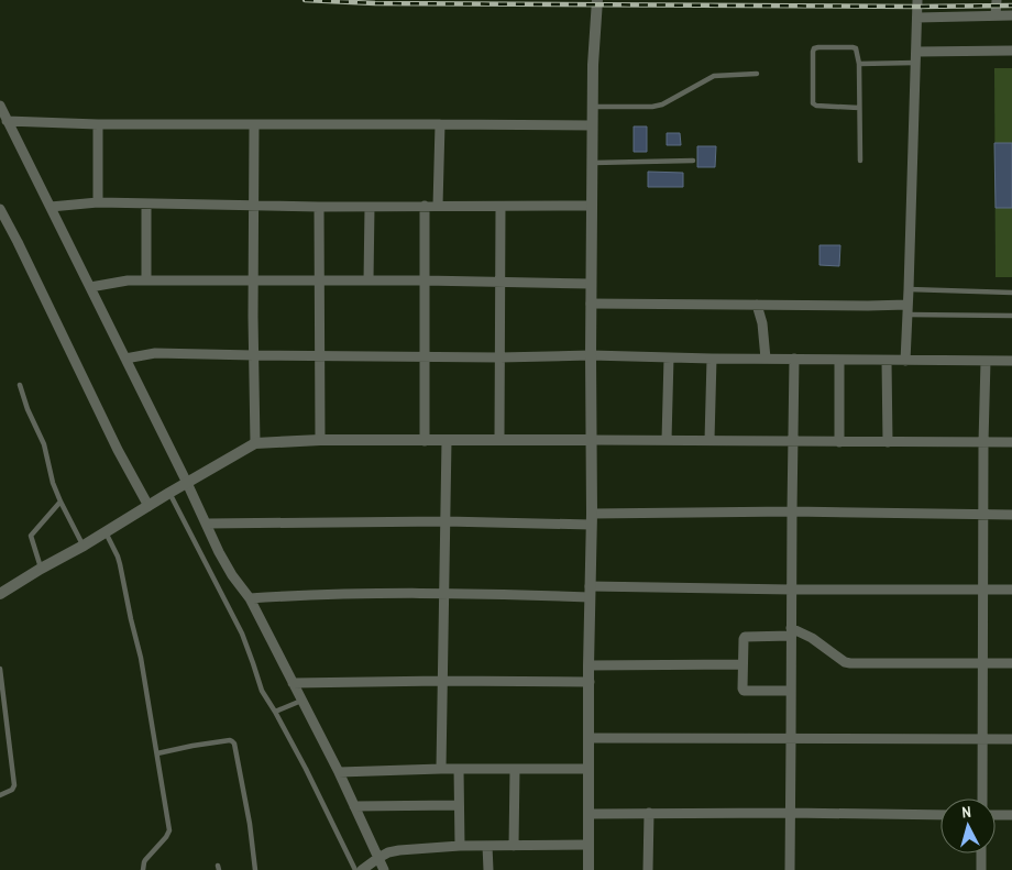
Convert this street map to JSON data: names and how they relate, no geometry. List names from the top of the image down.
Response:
{
  "north": "top"
}
